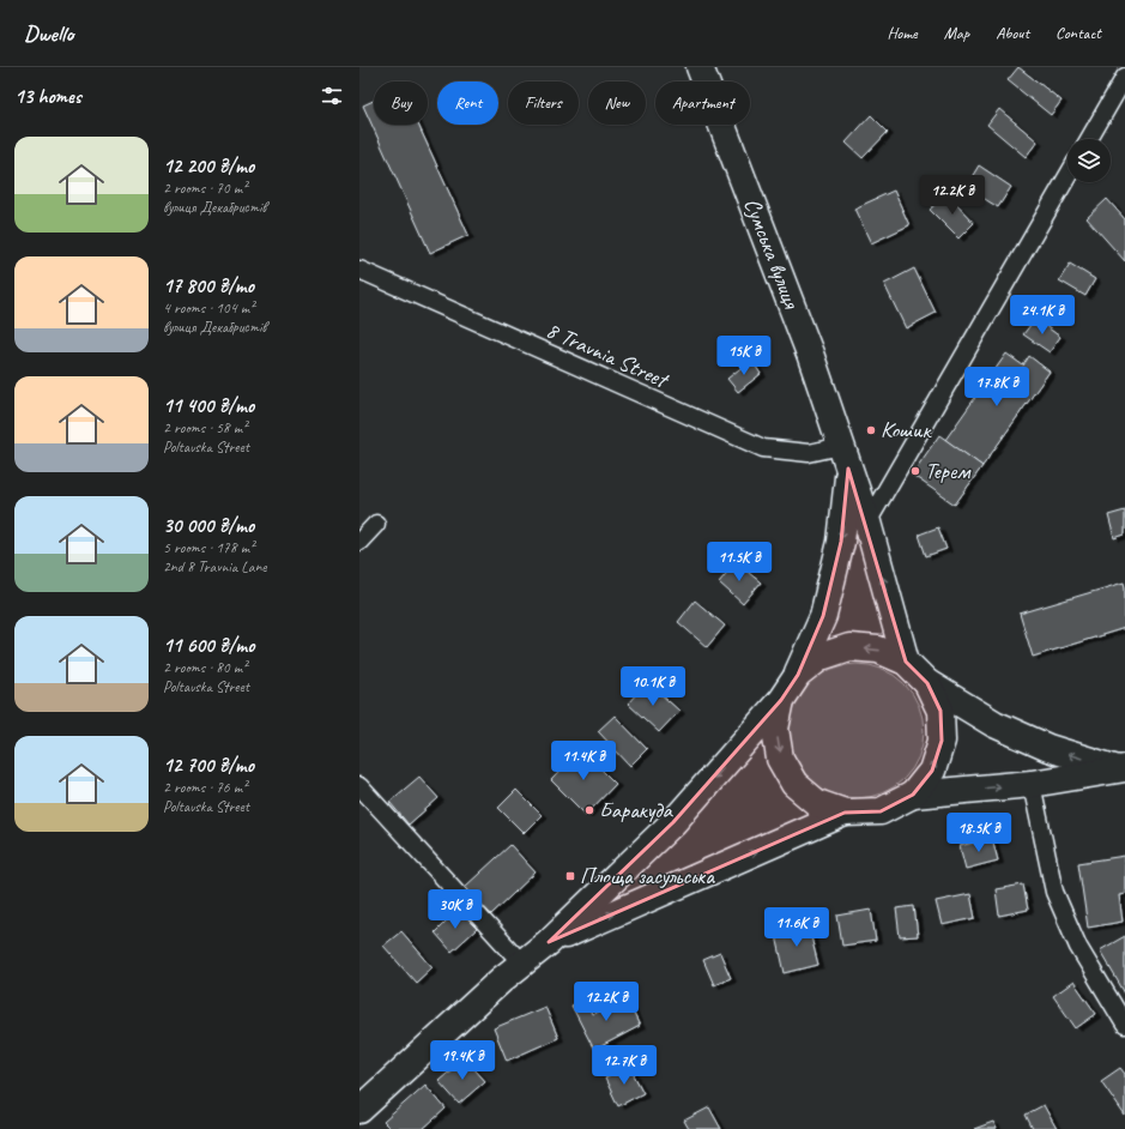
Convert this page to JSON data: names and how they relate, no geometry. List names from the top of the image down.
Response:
{
  "streets": {
    "main road": ["Сумська вулиця"],
    "street": ["8 Travnia Street"]
  },
  "crossings": [
    ["Сумська вулиця", "8 Travnia Street"]
  ],
  "places": {
    "other": ["Кошик", "Терем", "Баракуда"],
    "transit": ["Площа засульська"]
  },
  "page": {
    "header": "Dwello",
    "nav": [
      "Home",
      "Map",
      "About",
      "Contact"
    ],
    "heading": "13 homes",
    "chip": [
      "Buy",
      "Rent",
      "Filters",
      "New",
      "Apartment"
    ],
    "list": [
      {
        "name": "12 200 ₴/mo",
        "note": "2 rooms · 70 m² · вулиця Декабристів"
      },
      {
        "name": "17 800 ₴/mo",
        "note": "4 rooms · 104 m² · вулиця Декабристів"
      },
      {
        "name": "11 400 ₴/mo",
        "note": "2 rooms · 58 m² · Poltavska Street"
      },
      {
        "name": "30 000 ₴/mo",
        "note": "5 rooms · 178 m² · 2nd 8 Travnia Lane"
      },
      {
        "name": "11 600 ₴/mo",
        "note": "2 rooms · 80 m² · Poltavska Street"
      },
      {
        "name": "12 700 ₴/mo",
        "note": "2 rooms · 76 m² · Poltavska Street"
      }
    ],
    "price": [
      "12.2K ₴",
      "24.1K ₴",
      "15K ₴",
      "17.8K ₴",
      "11.5K ₴",
      "10.1K ₴",
      "11.4K ₴",
      "18.5K ₴",
      "30K ₴",
      "11.6K ₴",
      "12.2K ₴",
      "19.4K ₴",
      "12.7K ₴"
    ]
  }
}
